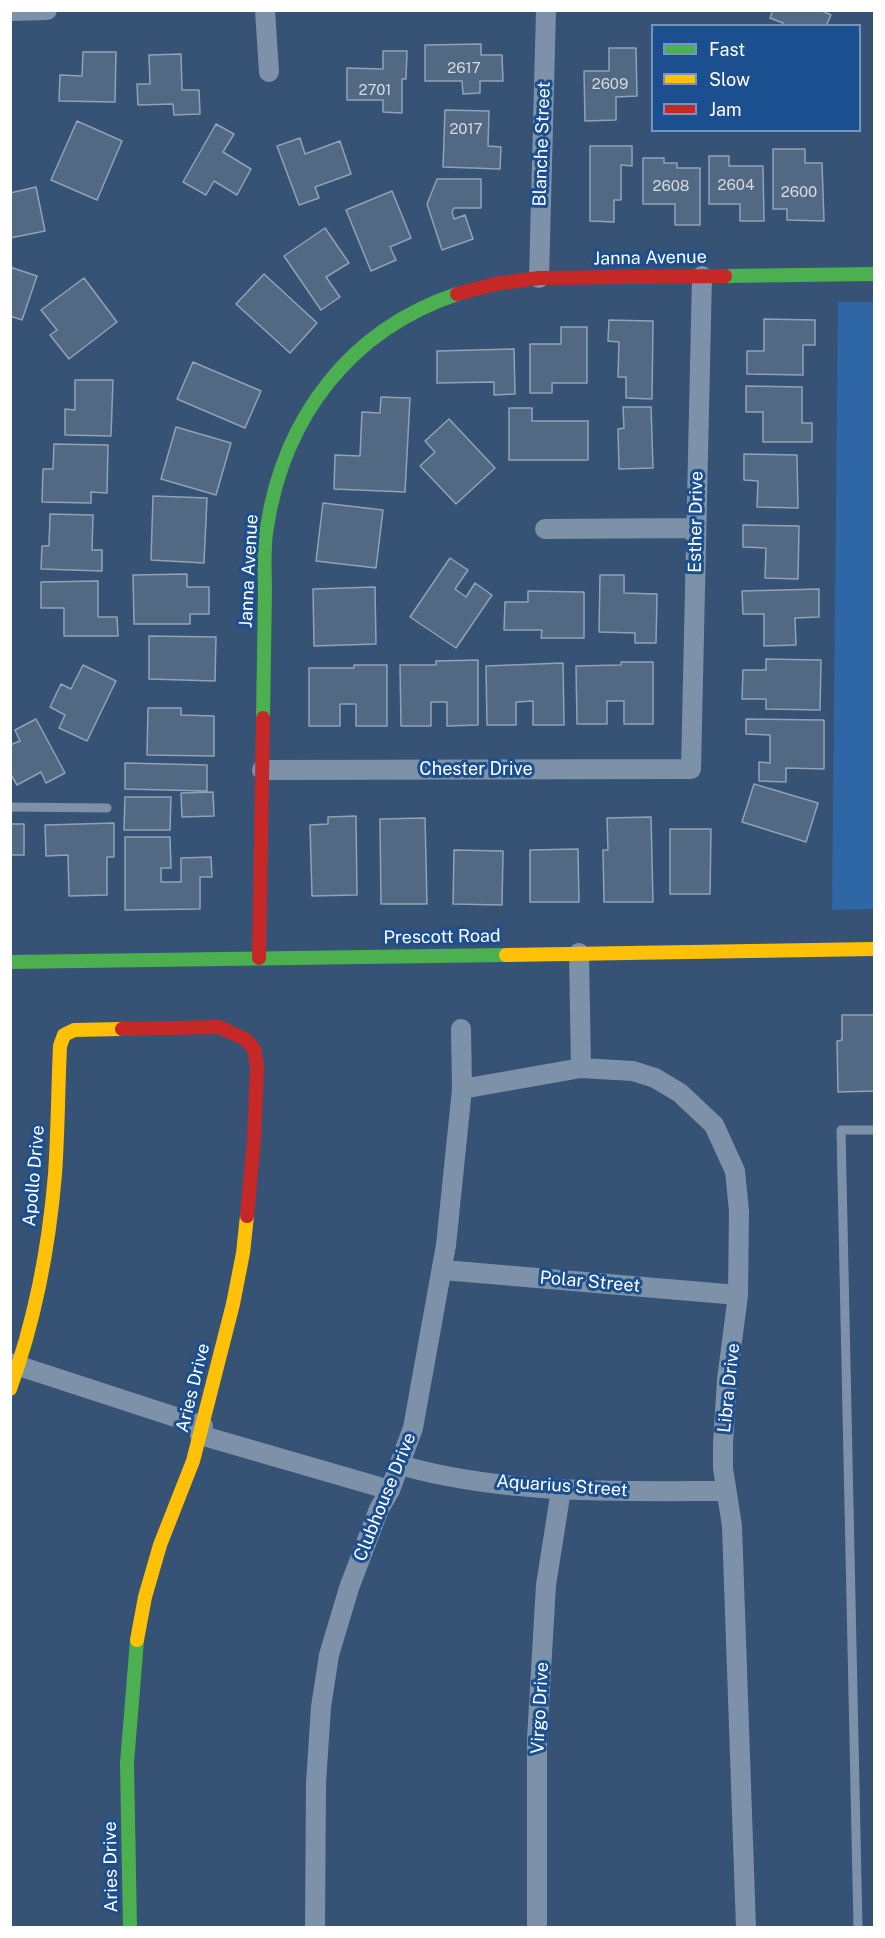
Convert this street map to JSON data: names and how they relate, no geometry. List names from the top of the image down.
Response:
{
  "streets": {
    "street": [
      "Blanche Street",
      "Janna Avenue",
      "Esther Drive",
      "Chester Drive",
      "Prescott Road",
      "Apollo Drive",
      "Polar Street",
      "Aries Drive",
      "Libra Drive",
      "Aquarius Street",
      "Clubhouse Drive",
      "Virgo Drive"
    ]
  },
  "crossings": [
    ["Blanche Street", "Janna Avenue"],
    ["Janna Avenue", "Esther Drive"],
    ["Janna Avenue", "Chester Drive"],
    ["Janna Avenue", "Prescott Road"],
    ["Esther Drive", "Chester Drive"],
    ["Apollo Drive", "Aries Drive"],
    ["Polar Street", "Libra Drive"],
    ["Polar Street", "Clubhouse Drive"],
    ["Libra Drive", "Aquarius Street"],
    ["Libra Drive", "Clubhouse Drive"],
    ["Aquarius Street", "Clubhouse Drive"],
    ["Aquarius Street", "Virgo Drive"]
  ],
  "house_numbers": [
    "2617",
    "2609",
    "2701",
    "2017",
    "2604",
    "2608",
    "2600"
  ],
  "legend": ["Fast", "Slow", "Jam"]
}
